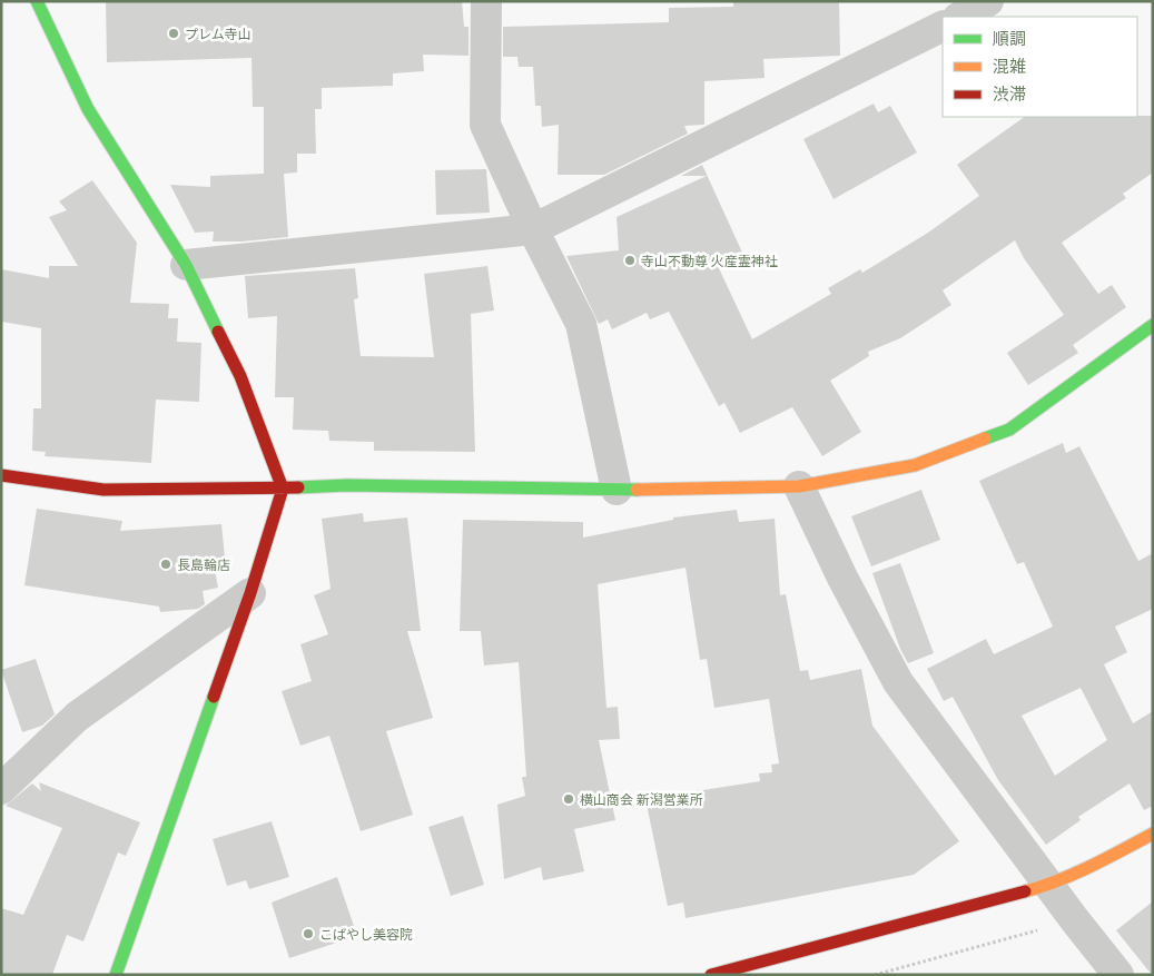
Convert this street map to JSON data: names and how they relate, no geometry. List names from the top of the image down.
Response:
{
  "places": [
    "プレム寺山",
    "寺山不動尊 火産霊神社",
    "長島輪店",
    "横山商会 新潟営業所",
    "こばやし美容院"
  ],
  "legend": ["順調", "混雑", "渋滞"]
}
